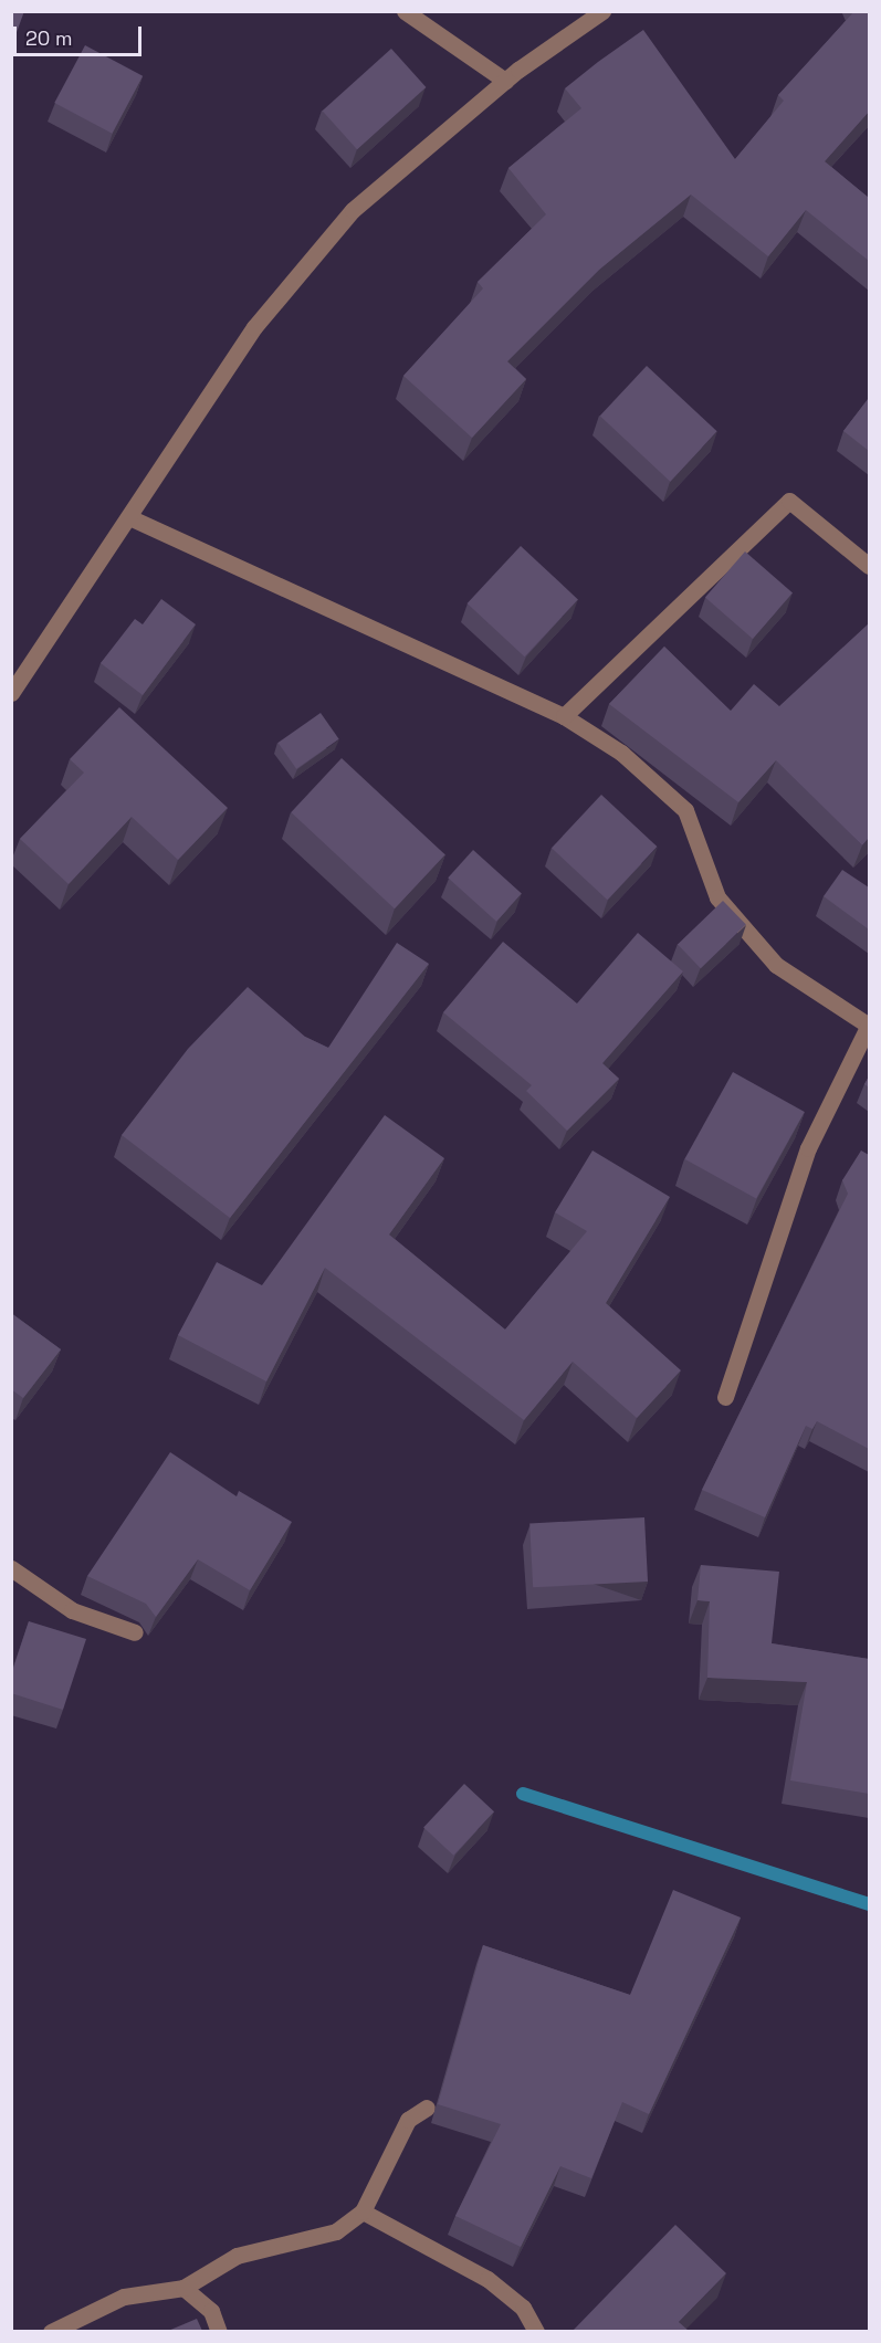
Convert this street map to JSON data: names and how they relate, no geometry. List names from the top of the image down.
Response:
{
  "scale_bar": "20 m"
}
